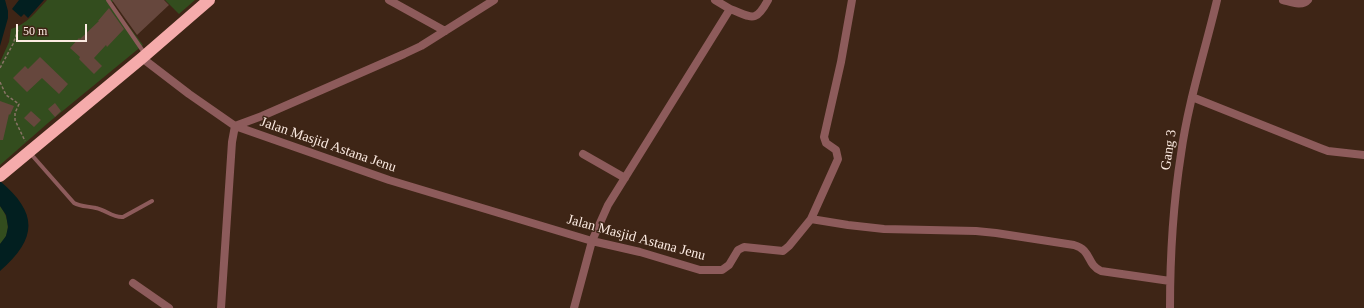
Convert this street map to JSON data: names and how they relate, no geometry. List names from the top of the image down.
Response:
{
  "streets": {
    "street": ["Jalan Masjid Astana Jenu", "Gang 3"]
  },
  "scale_bar": "50 m"
}
